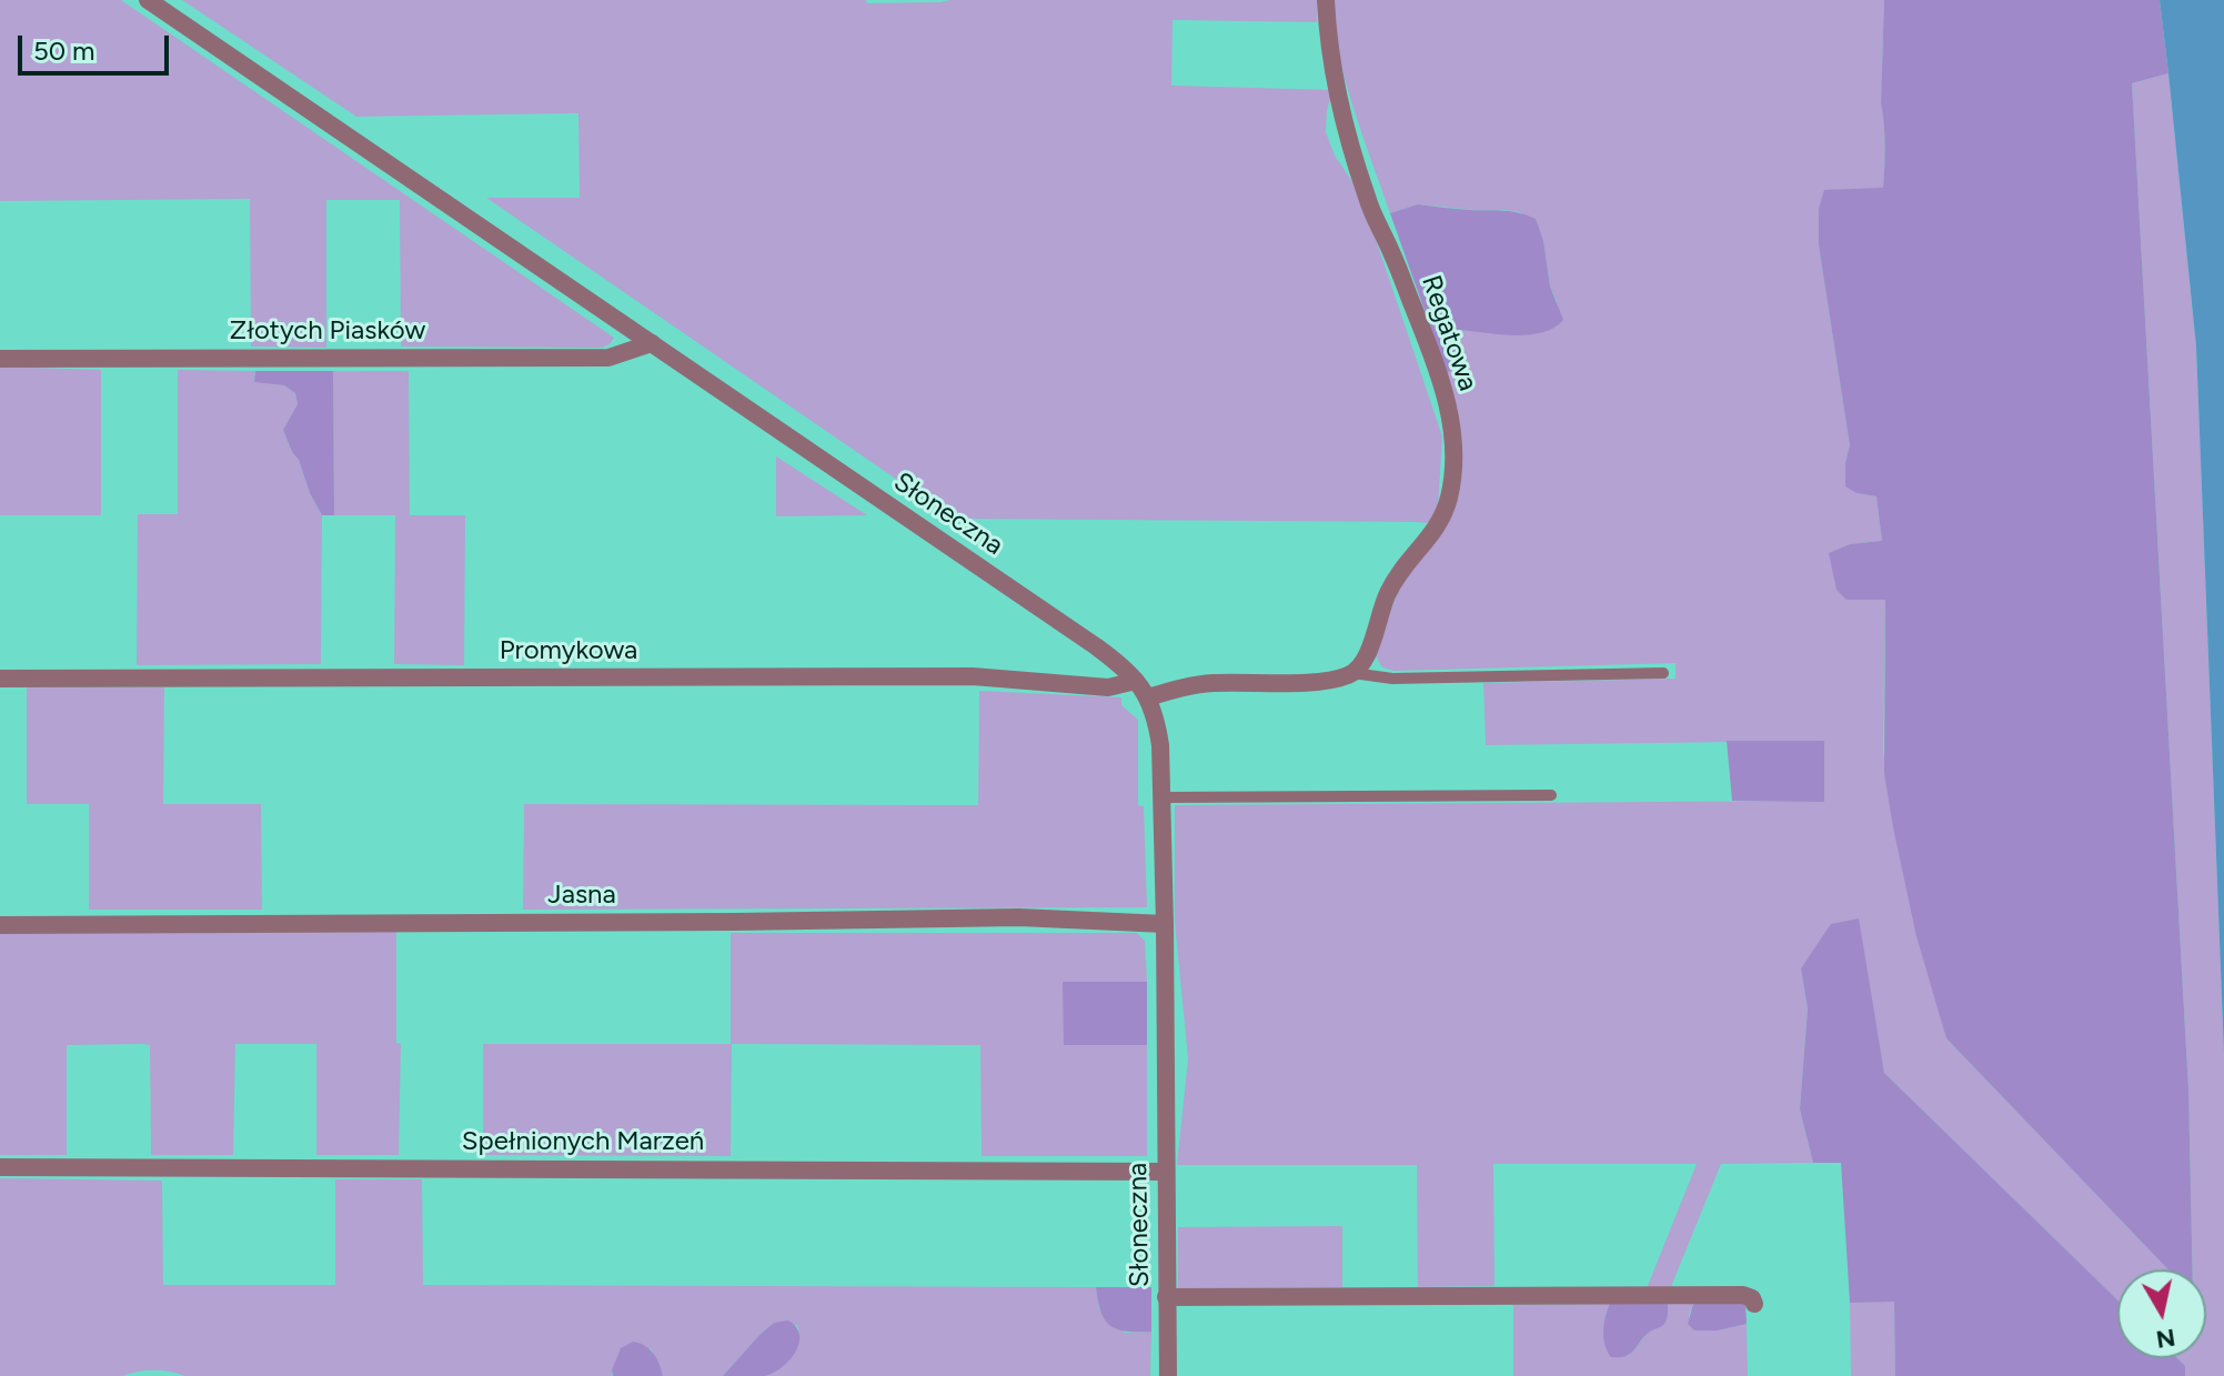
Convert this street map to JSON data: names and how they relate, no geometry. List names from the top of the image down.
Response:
{
  "streets": {
    "street": [
      "Złotych Piasków",
      "Regatowa",
      "Słoneczna",
      "Promykowa",
      "Jasna",
      "Spełnionych Marzeń"
    ]
  },
  "crossings": [
    ["Złotych Piasków", "Słoneczna"],
    ["Słoneczna", "Promykowa"],
    ["Słoneczna", "Jasna"],
    ["Słoneczna", "Spełnionych Marzeń"]
  ],
  "scale_bar": "50 m",
  "north": "bottom"
}
